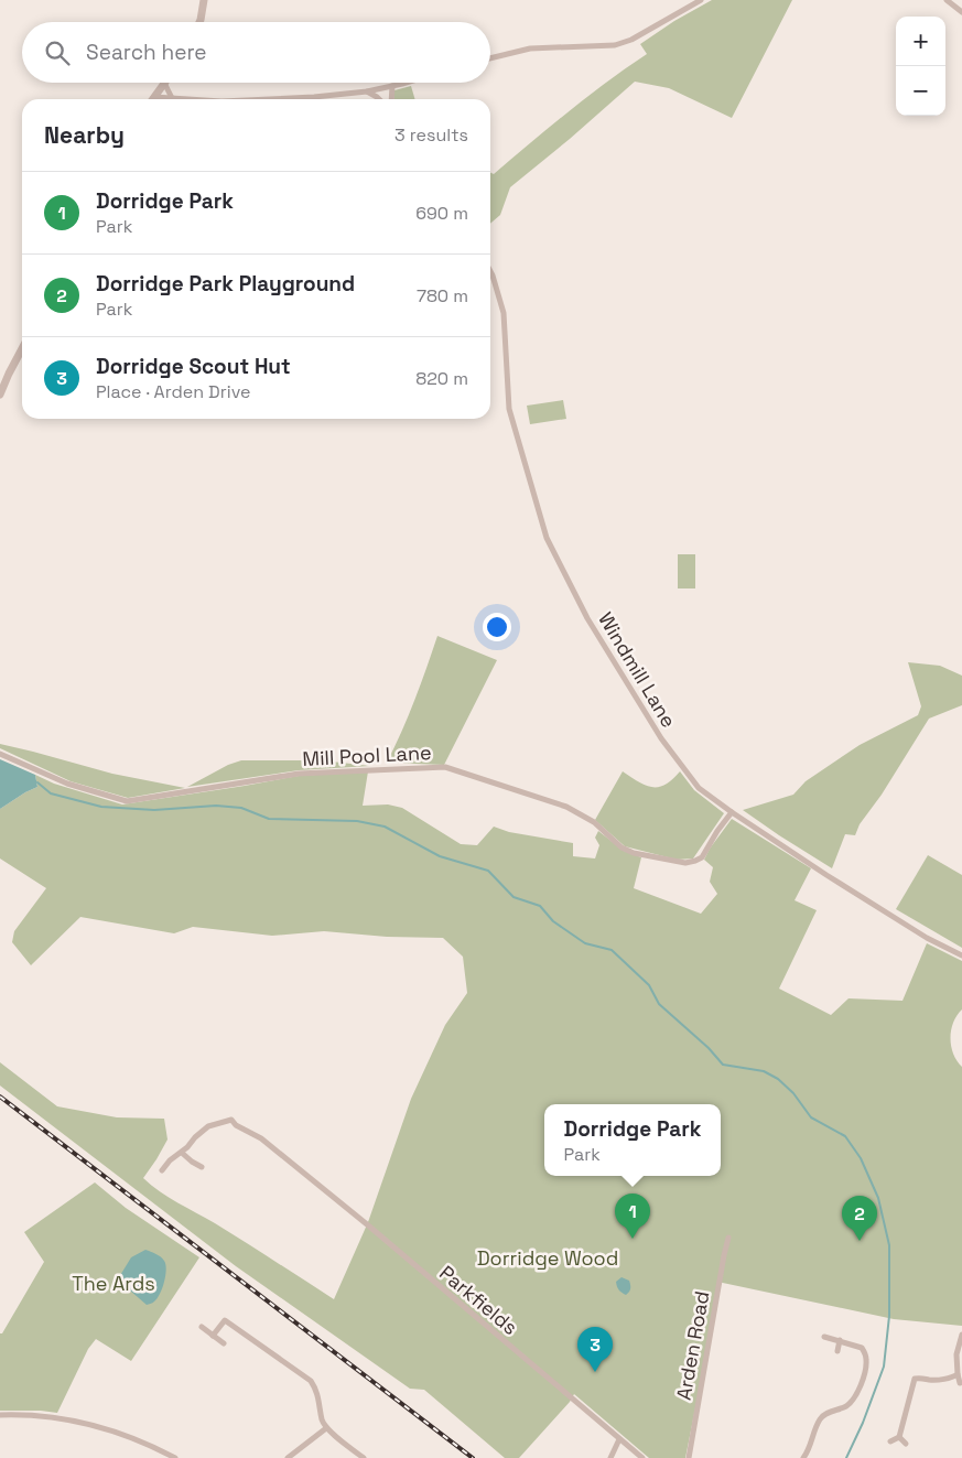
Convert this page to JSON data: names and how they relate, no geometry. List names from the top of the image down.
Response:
{
  "streets": {
    "street": [
      "Windmill Lane",
      "Mill Pool Lane",
      "Parkfields",
      "Arden Road"
    ]
  },
  "crossings": [
    ["Windmill Lane", "Mill Pool Lane"]
  ],
  "parks": ["Dorridge Wood", "The Ards"],
  "page": {
    "map_buttons": ["+", "−"],
    "search": "Search here",
    "heading": ["Nearby", "3 results"],
    "list": [
      {
        "mark": "1",
        "name": "Dorridge Park",
        "note": "Park",
        "value": "690 m"
      },
      {
        "mark": "2",
        "name": "Dorridge Park Playground",
        "note": "Park",
        "value": "780 m"
      },
      {
        "mark": "3",
        "name": "Dorridge Scout Hut",
        "note": "Place · Arden Drive",
        "value": "820 m"
      }
    ],
    "popup": ["Dorridge Park", "Park"],
    "pins": ["1", "2", "3"]
  }
}
